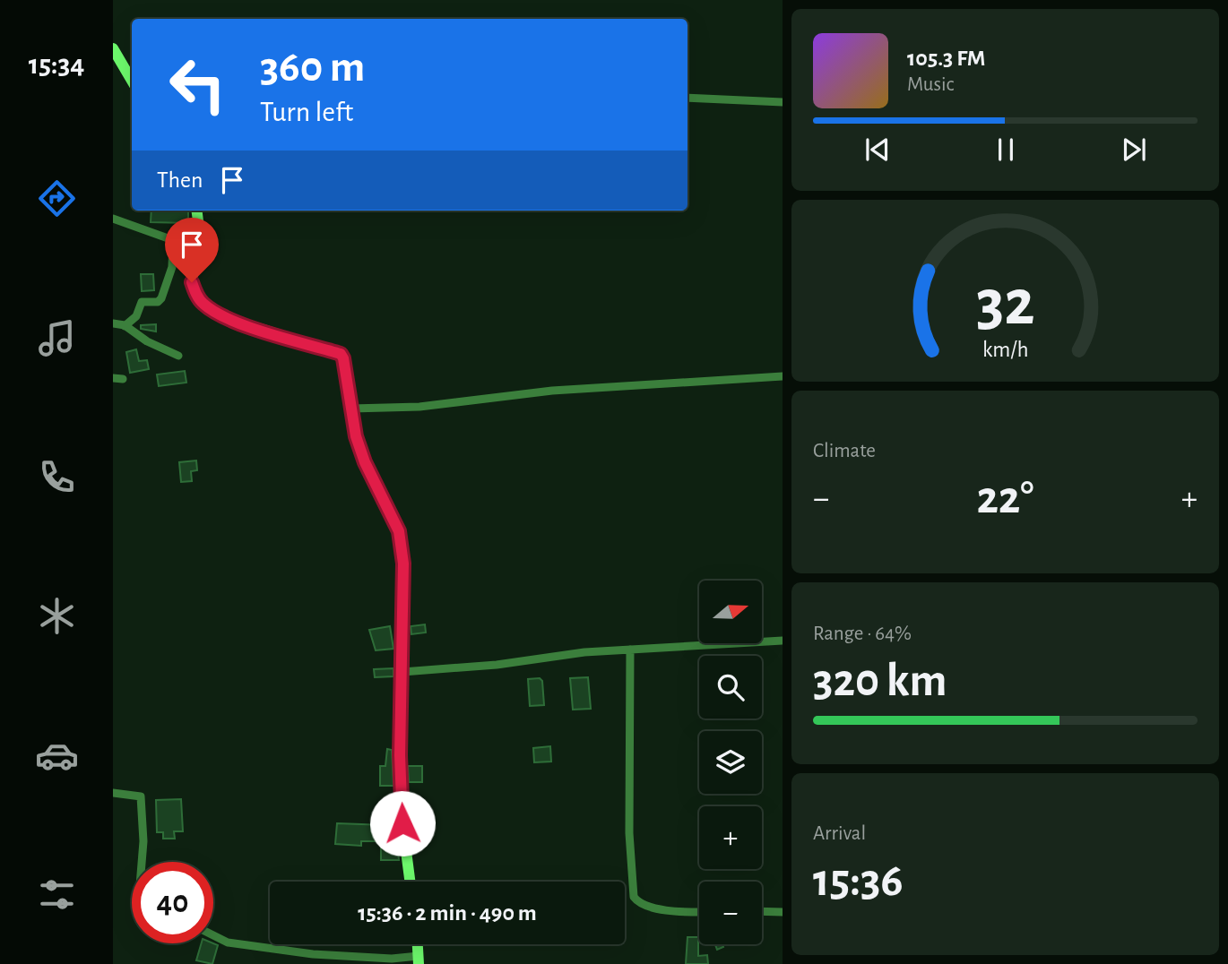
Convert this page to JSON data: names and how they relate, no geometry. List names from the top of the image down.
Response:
{
  "north": "right",
  "page": {
    "tabs": "15:34",
    "turn": ["360 m", "Turn left"],
    "song": ["105.3 FM", "Music"],
    "then": "Then",
    "tile": [
      "Climate",
      ["Range · 64%", "320 km"],
      ["Arrival", "15:36"]
    ],
    "heat": ["−", "22°", "+"],
    "map_buttons": ["+", "−"],
    "limit": "40",
    "trip": "15:36 · 2 min · 490 m",
    "gauge": ["32", "km/h"]
  }
}
